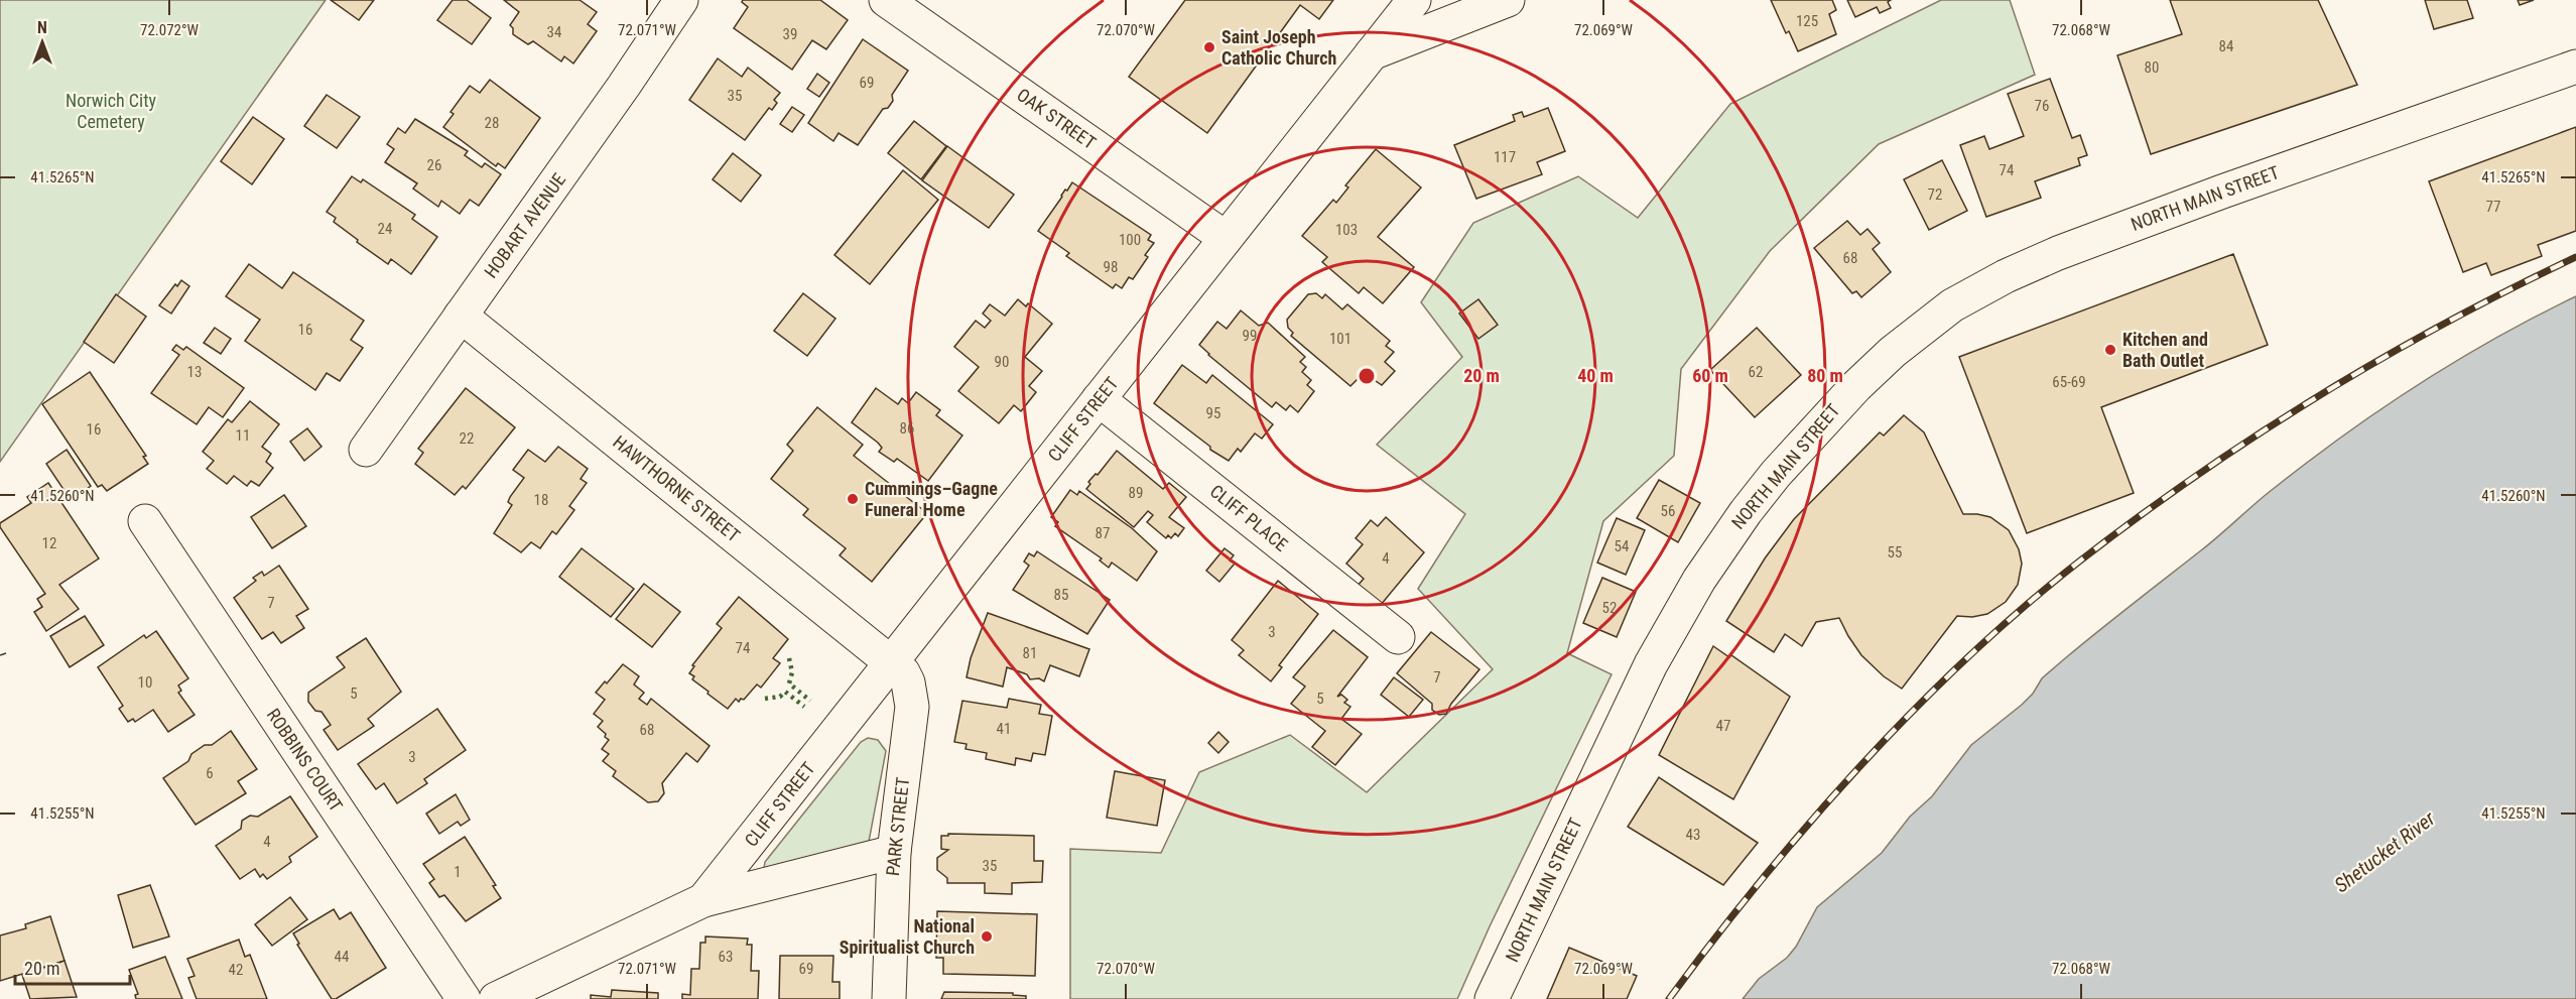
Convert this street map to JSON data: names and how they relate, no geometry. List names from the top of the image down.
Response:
{
  "streets": {
    "street": [
      "OAK STREET",
      "NORTH MAIN STREET",
      "HOBART AVENUE",
      "CLIFF STREET",
      "HAWTHORNE STREET",
      "CLIFF PLACE",
      "ROBBINS COURT",
      "PARK STREET"
    ]
  },
  "crossings": [
    ["OAK STREET", "CLIFF STREET"],
    ["HOBART AVENUE", "HAWTHORNE STREET"],
    ["CLIFF STREET", "HAWTHORNE STREET"],
    ["CLIFF STREET", "CLIFF PLACE"],
    ["CLIFF STREET", "PARK STREET"],
    ["HAWTHORNE STREET", "PARK STREET"]
  ],
  "water": ["Shetucket River"],
  "parks": ["Norwich City Cemetery"],
  "places": [
    "Saint Joseph Catholic Church",
    "Kitchen and Bath Outlet",
    "Cummings–Gagne Funeral Home",
    "National Spiritualist Church"
  ],
  "house_numbers": [
    "125",
    "34",
    "39",
    "84",
    "80",
    "69",
    "35",
    "76",
    "28",
    "117",
    "26",
    "74",
    "72",
    "77",
    "24",
    "103",
    "100",
    "68",
    "98",
    "16",
    "99",
    "101",
    "90",
    "13",
    "62",
    "65-69",
    "95",
    "86",
    "16",
    "11",
    "22",
    "89",
    "18",
    "56",
    "87",
    "12",
    "54",
    "55",
    "4",
    "85",
    "7",
    "52",
    "3",
    "74",
    "81",
    "7",
    "10",
    "5",
    "5",
    "47",
    "41",
    "68",
    "3",
    "6",
    "43",
    "4",
    "35",
    "1",
    "44",
    "63",
    "69",
    "42"
  ],
  "scale_bar": "20 m",
  "north": "top",
  "coordinates": [
    "72.072°W",
    "72.071°W",
    "72.070°W",
    "72.069°W",
    "72.068°W",
    "41.5265°N",
    "41.5260°N",
    "41.5255°N"
  ],
  "rings": [
    "20 m",
    "40 m",
    "60 m",
    "80 m"
  ]
}
